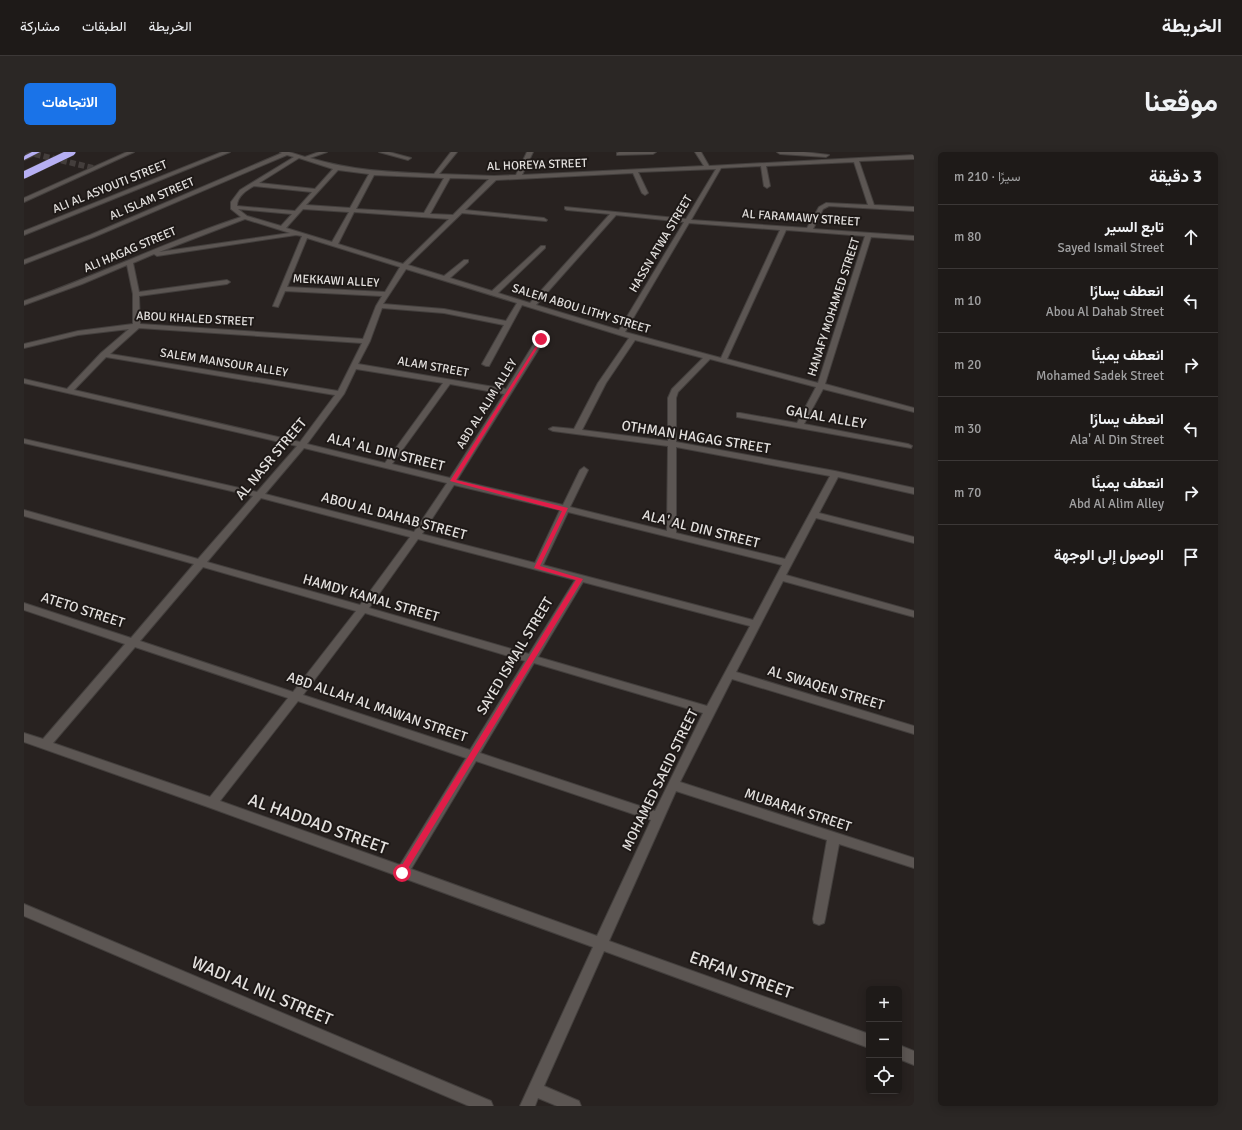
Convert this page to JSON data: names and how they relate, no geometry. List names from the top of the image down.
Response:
{
  "streets": {
    "street": [
      "AL HOREYA STREET",
      "ALI AL ASYOUTI STREET",
      "AL ISLAM STREET",
      "AL FARAMAWY STREET",
      "HASSN ATWA STREET",
      "ALI HAGAG STREET",
      "MEKKAWI ALLEY",
      "HANAFY MOHAMED STREET",
      "SALEM ABOU LITHY STREET",
      "ABOU KHALED STREET",
      "SALEM MANSOUR ALLEY",
      "ALAM STREET",
      "ABD AL ALIM ALLEY",
      "GALAL ALLEY",
      "OTHMAN HAGAG STREET",
      "ALA' AL DIN STREET",
      "AL NASR STREET",
      "ABOU AL DAHAB STREET",
      "HAMDY KAMAL STREET",
      "ATETO STREET",
      "SAYED ISMAIL STREET",
      "AL SWAQEN STREET",
      "ABD ALLAH AL MAWAN STREET",
      "MOHAMED SAEID STREET",
      "MUBARAK STREET",
      "AL HADDAD STREET",
      "ERFAN STREET",
      "WADI AL NIL STREET"
    ]
  },
  "crossings": [
    ["AL HOREYA STREET", "AL ISLAM STREET"],
    ["AL HOREYA STREET", "HASSN ATWA STREET"],
    ["AL HOREYA STREET", "AL NASR STREET"],
    ["AL FARAMAWY STREET", "HASSN ATWA STREET"],
    ["AL FARAMAWY STREET", "HANAFY MOHAMED STREET"],
    ["HASSN ATWA STREET", "SALEM ABOU LITHY STREET"],
    ["ALI HAGAG STREET", "SALEM ABOU LITHY STREET"],
    ["MEKKAWI ALLEY", "AL NASR STREET"],
    ["HANAFY MOHAMED STREET", "SALEM ABOU LITHY STREET"],
    ["HANAFY MOHAMED STREET", "GALAL ALLEY"],
    ["SALEM ABOU LITHY STREET", "AL NASR STREET"],
    ["ABOU KHALED STREET", "AL NASR STREET"],
    ["SALEM MANSOUR ALLEY", "AL NASR STREET"],
    ["ALAM STREET", "ABD AL ALIM ALLEY"],
    ["ALAM STREET", "AL NASR STREET"],
    ["ABD AL ALIM ALLEY", "ALA' AL DIN STREET"],
    ["ABD AL ALIM ALLEY", "ABOU AL DAHAB STREET"],
    ["ABD AL ALIM ALLEY", "HAMDY KAMAL STREET"],
    ["ABD AL ALIM ALLEY", "ABD ALLAH AL MAWAN STREET"],
    ["ABD AL ALIM ALLEY", "AL HADDAD STREET"],
    ["OTHMAN HAGAG STREET", "MOHAMED SAEID STREET"],
    ["ALA' AL DIN STREET", "AL NASR STREET"],
    ["ALA' AL DIN STREET", "MOHAMED SAEID STREET"],
    ["AL NASR STREET", "ABOU AL DAHAB STREET"],
    ["AL NASR STREET", "HAMDY KAMAL STREET"],
    ["AL NASR STREET", "ATETO STREET"],
    ["AL NASR STREET", "ABD ALLAH AL MAWAN STREET"],
    ["AL NASR STREET", "AL HADDAD STREET"],
    ["ABOU AL DAHAB STREET", "SAYED ISMAIL STREET"],
    ["ABOU AL DAHAB STREET", "MOHAMED SAEID STREET"],
    ["HAMDY KAMAL STREET", "SAYED ISMAIL STREET"],
    ["HAMDY KAMAL STREET", "MOHAMED SAEID STREET"],
    ["ATETO STREET", "ABD ALLAH AL MAWAN STREET"],
    ["SAYED ISMAIL STREET", "ABD ALLAH AL MAWAN STREET"],
    ["SAYED ISMAIL STREET", "AL HADDAD STREET"],
    ["AL SWAQEN STREET", "MOHAMED SAEID STREET"],
    ["ABD ALLAH AL MAWAN STREET", "MOHAMED SAEID STREET"],
    ["MOHAMED SAEID STREET", "MUBARAK STREET"],
    ["MOHAMED SAEID STREET", "AL HADDAD STREET"],
    ["MOHAMED SAEID STREET", "ERFAN STREET"],
    ["AL HADDAD STREET", "ERFAN STREET"]
  ],
  "page": {
    "header": "الخريطة",
    "nav": ["الخريطة", "الطبقات", "مشاركة"],
    "title": "موقعنا",
    "buttons": "الاتجاهات",
    "heading": ["3 دقيقة", "سيرًا · 210 m"],
    "list": [
      ["تابع السير", "Sayed Ismail Street", "80 m"],
      ["انعطف يسارًا", "Abou Al Dahab Street", "10 m"],
      ["انعطف يمينًا", "Mohamed Sadek Street", "20 m"],
      ["انعطف يسارًا", "Ala' Al Din Street", "30 m"],
      ["انعطف يمينًا", "Abd Al Alim Alley", "70 m"],
      "الوصول إلى الوجهة"
    ],
    "map_buttons": ["+", "−"]
  }
}
